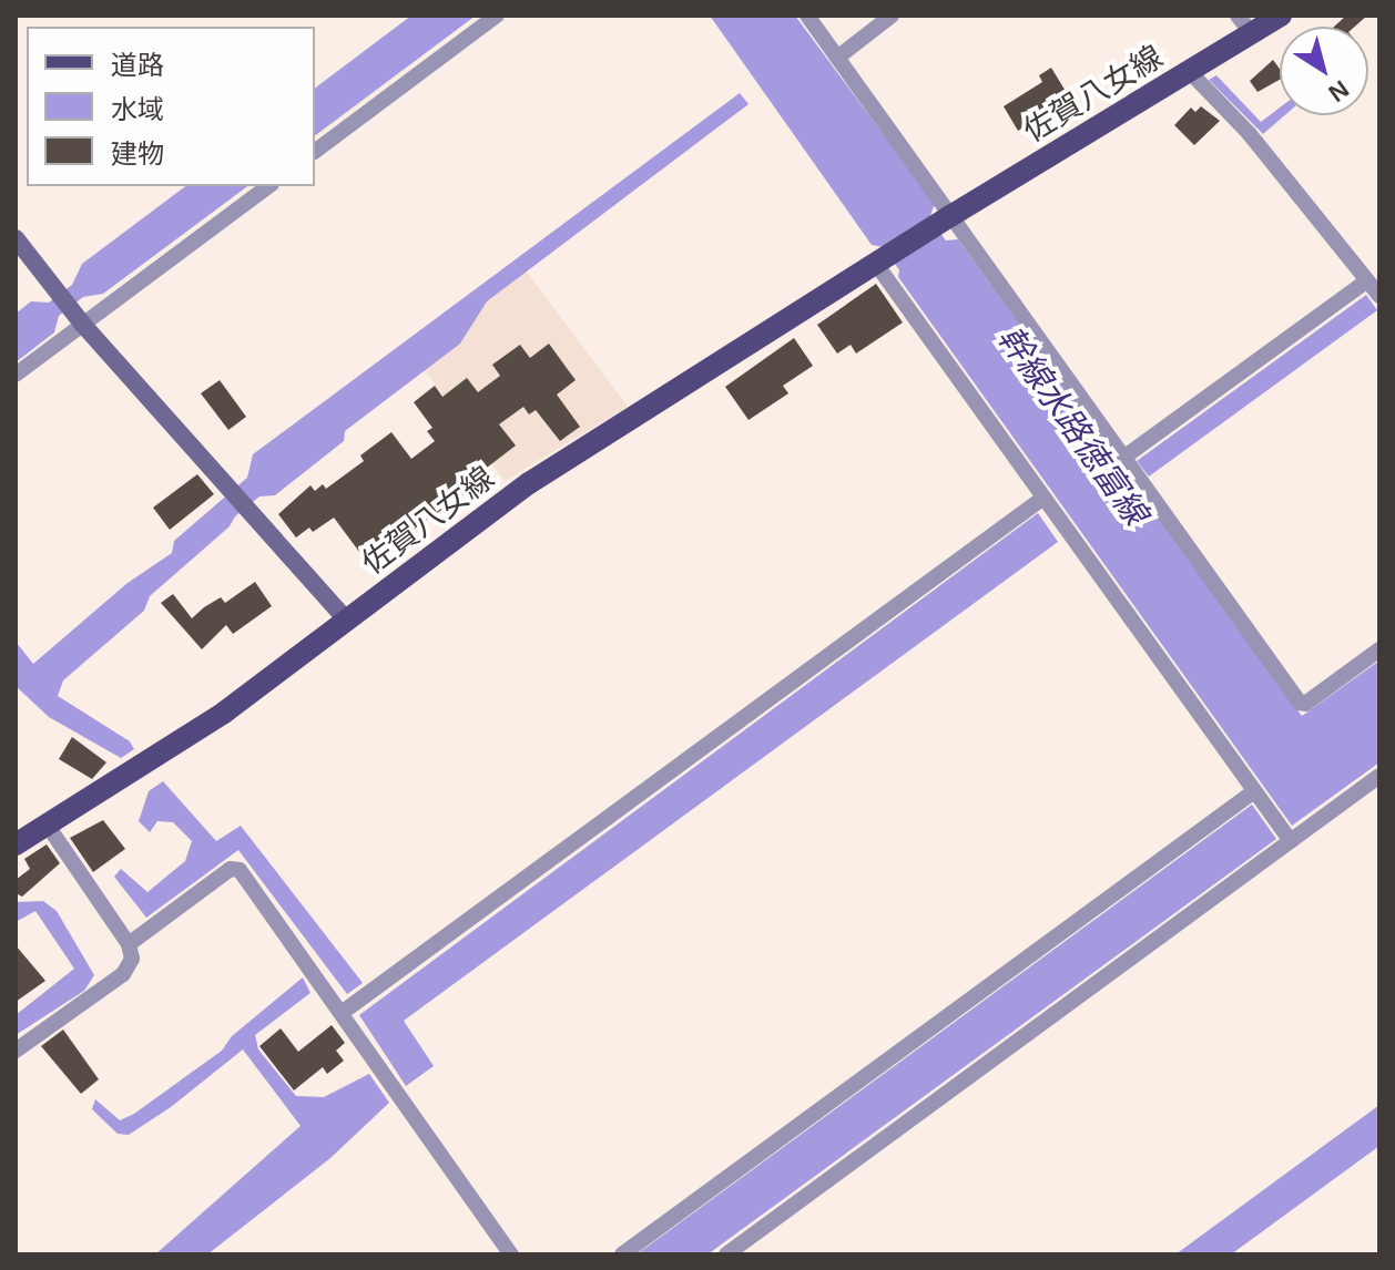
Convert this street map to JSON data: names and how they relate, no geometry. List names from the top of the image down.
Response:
{
  "streets": {
    "main road": ["佐賀八女線"]
  },
  "water": ["幹線水路徳富線"],
  "legend": ["道路", "水域", "建物"],
  "north": "bottom right"
}
